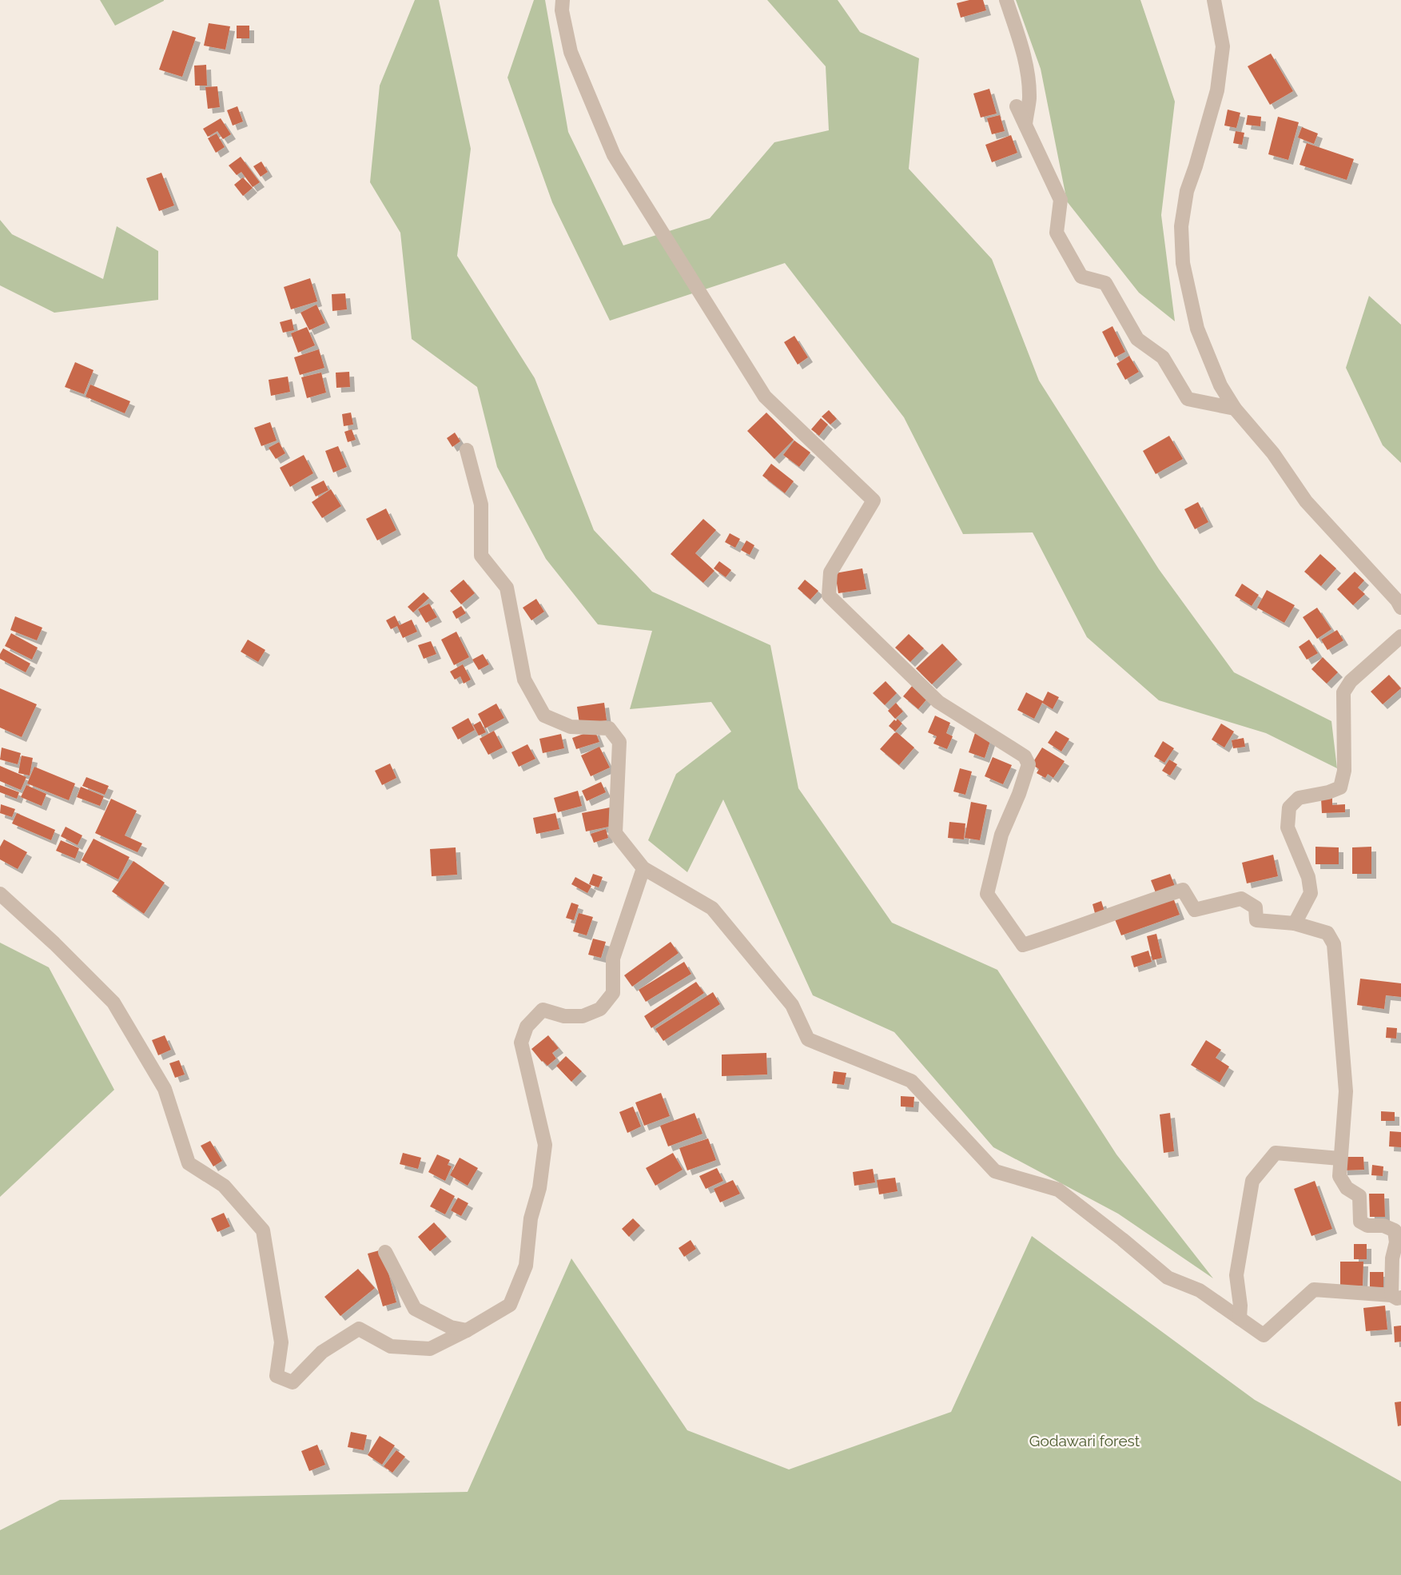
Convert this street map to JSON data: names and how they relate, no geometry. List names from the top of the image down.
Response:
{
  "parks": ["Godawari forest"]
}
